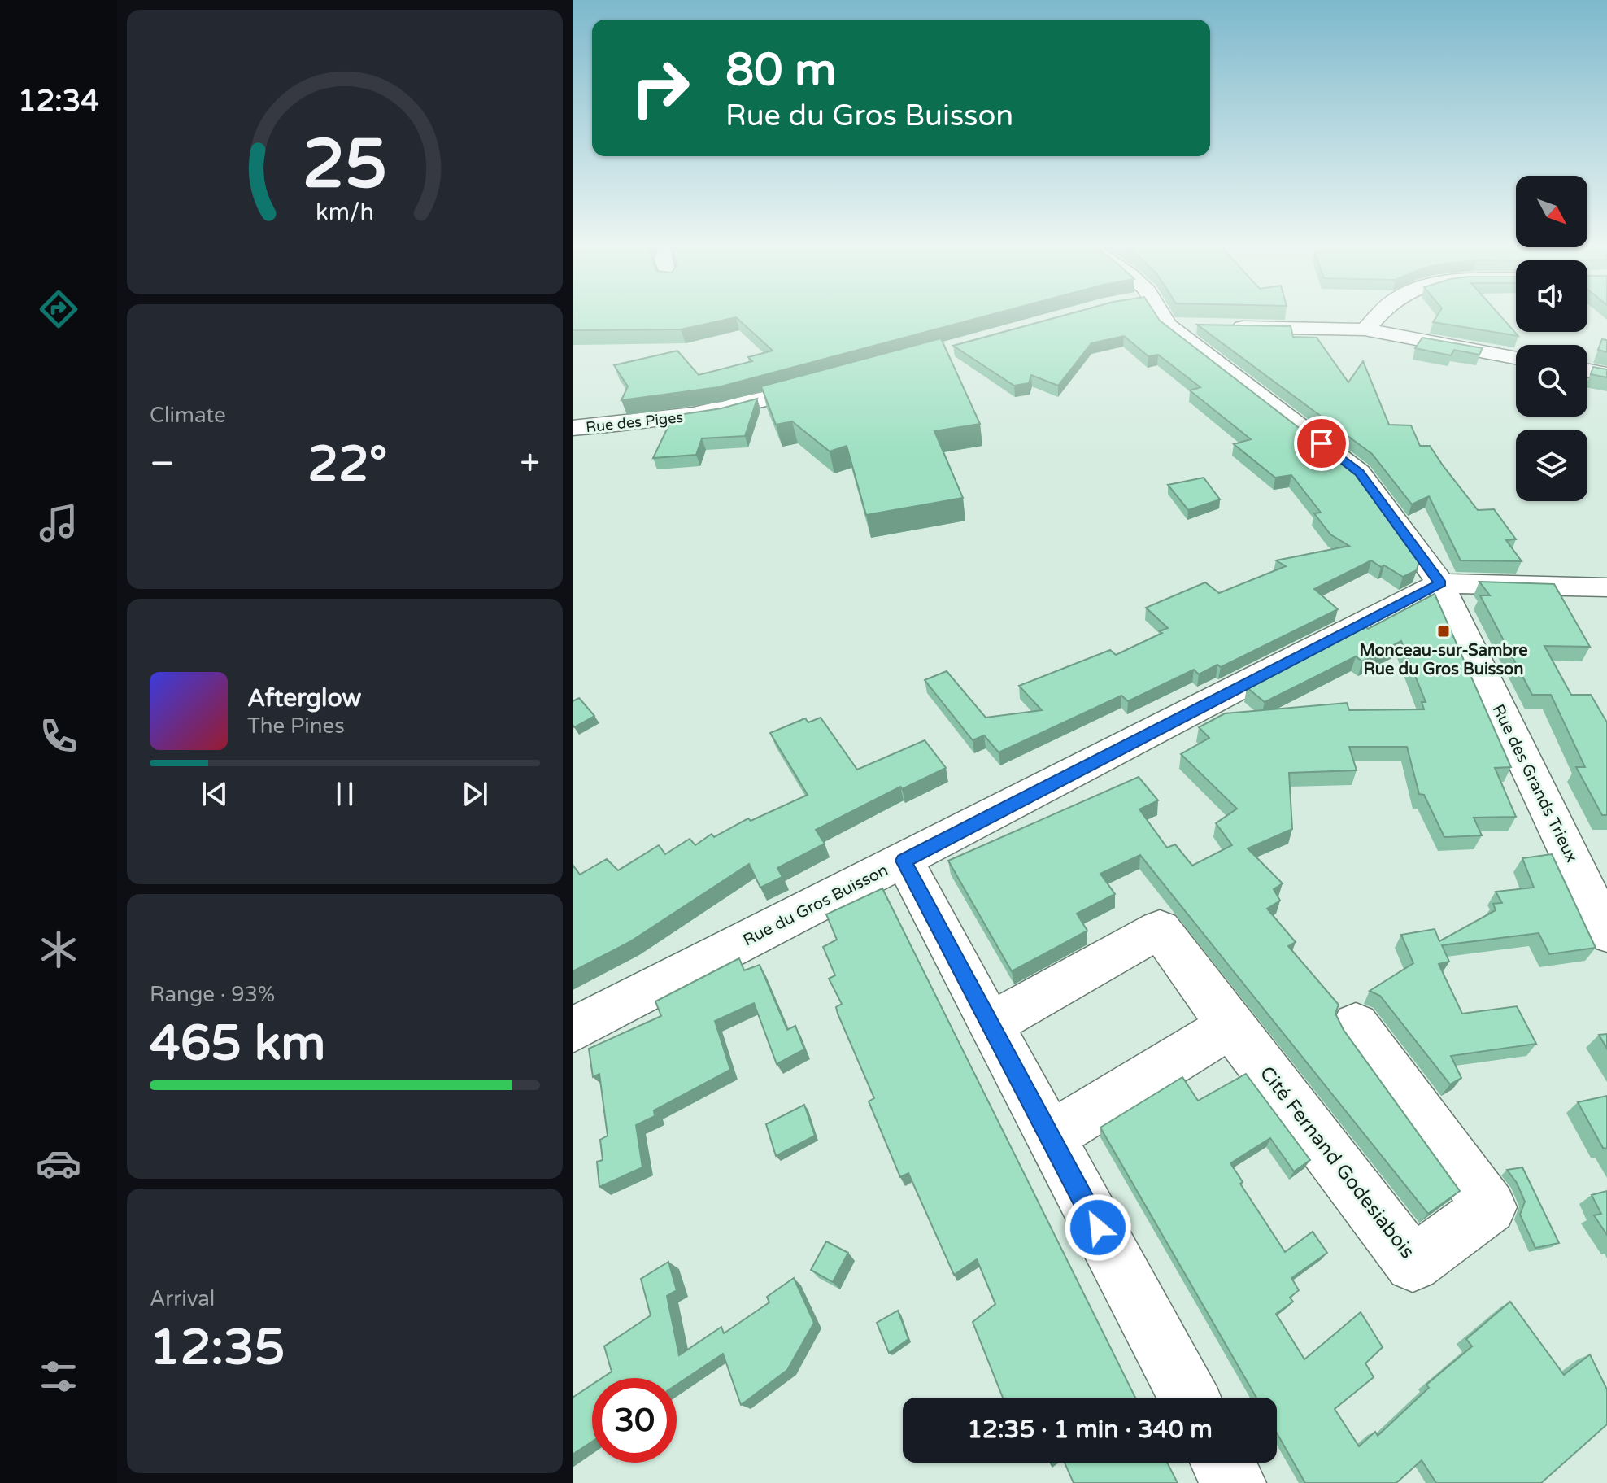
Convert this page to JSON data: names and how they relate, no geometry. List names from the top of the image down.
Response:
{
  "streets": {
    "street": [
      "Rue des Piges",
      "Rue des Grands Trieux",
      "Rue du Gros Buisson",
      "Cité Fernand Godesiabois"
    ]
  },
  "crossings": [
    ["Rue des Grands Trieux", "Rue du Gros Buisson"]
  ],
  "places": {
    "transit": ["Monceau-sur-Sambre Rue du Gros Buisson"]
  },
  "north": "bottom right",
  "page": {
    "tabs": "12:34",
    "turn": ["80 m", "Rue du Gros Buisson"],
    "tile": [
      "Climate",
      ["Range · 93%", "465 km"],
      ["Arrival", "12:35"]
    ],
    "heat": ["−", "22°", "+"],
    "song": ["Afterglow", "The Pines"],
    "limit": "30",
    "trip": "12:35 · 1 min · 340 m",
    "gauge": ["25", "km/h"]
  }
}
